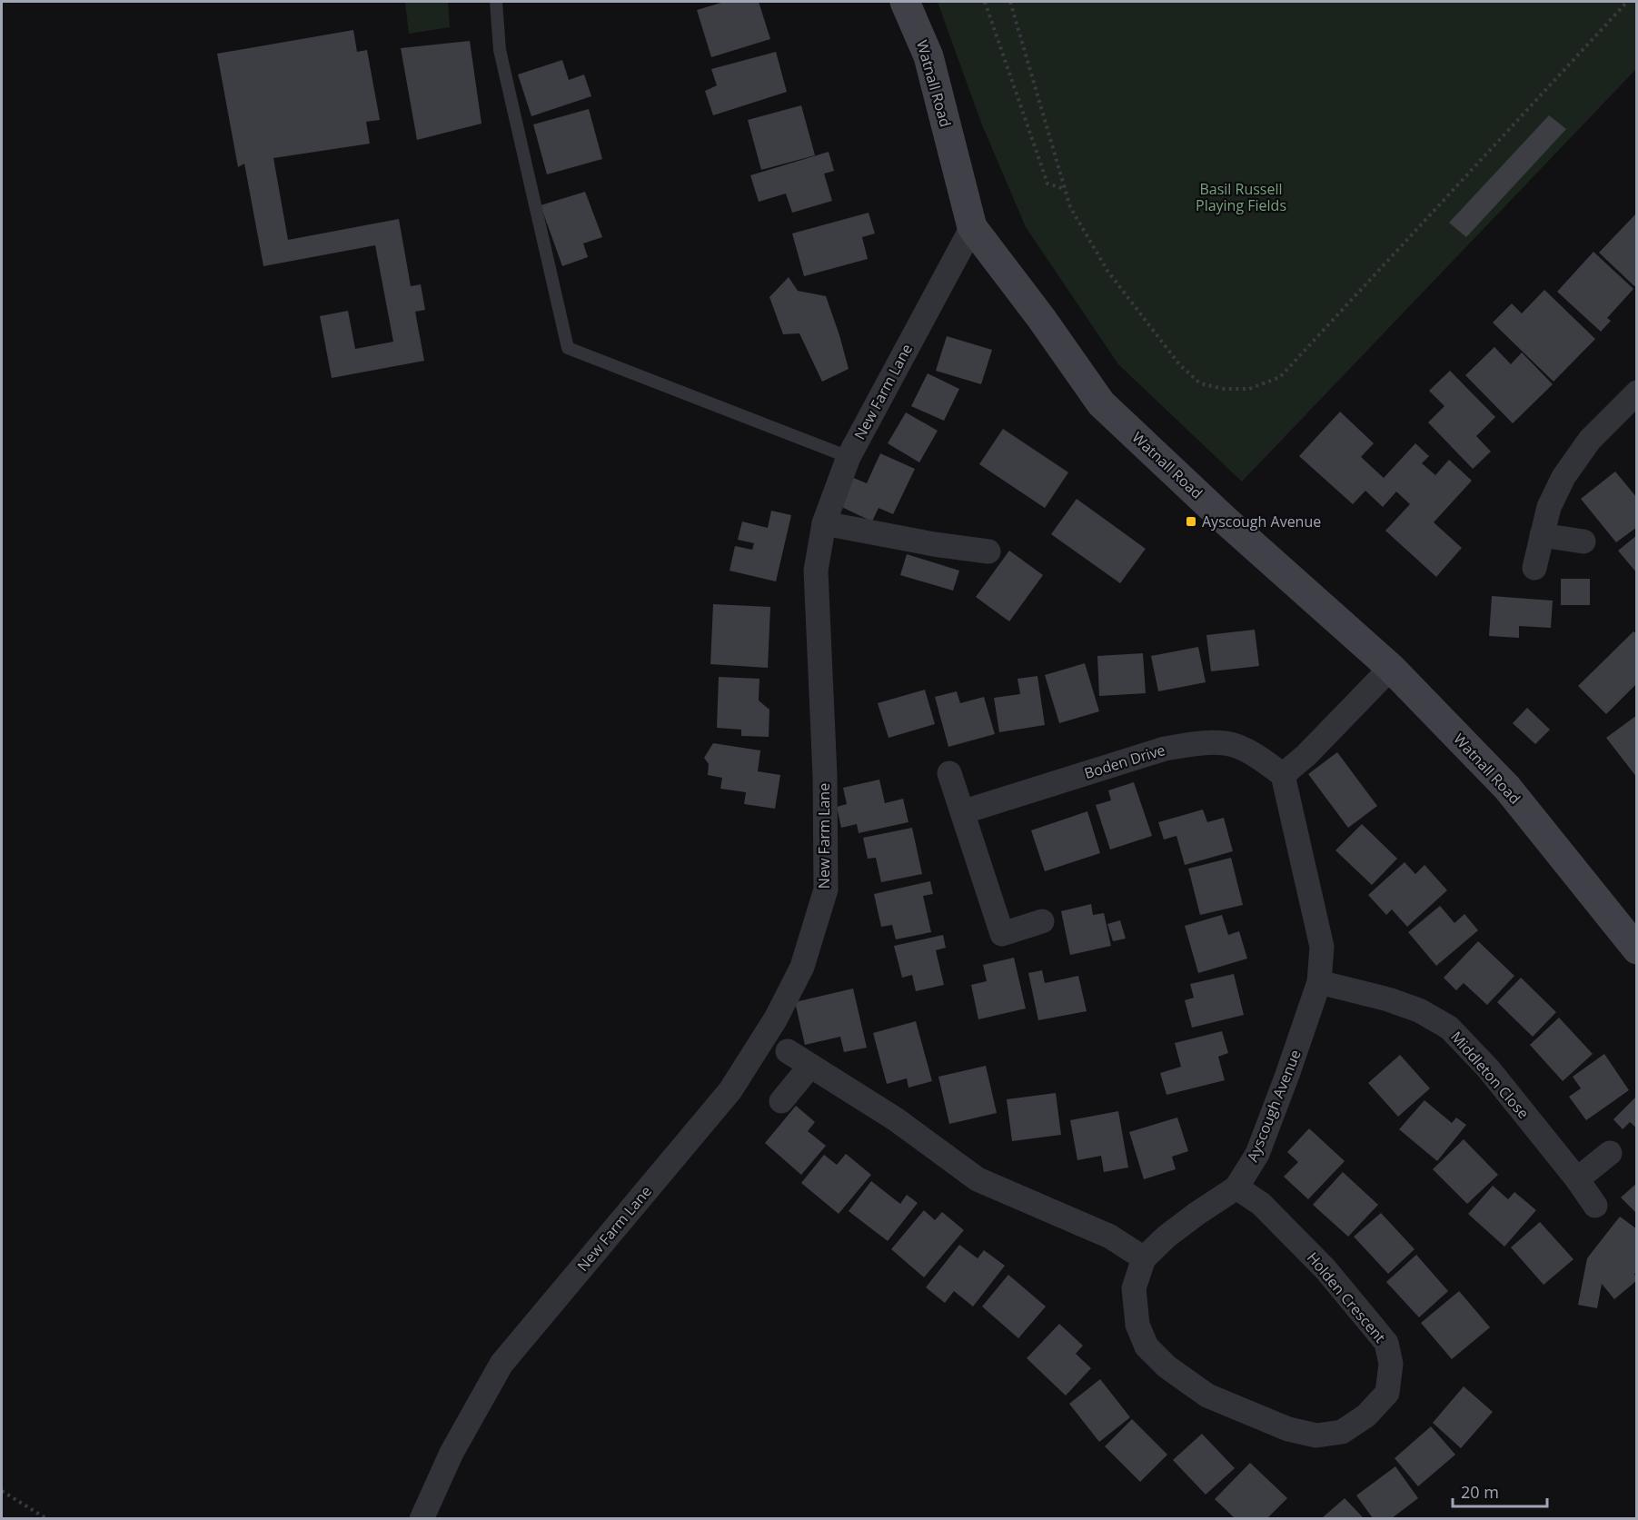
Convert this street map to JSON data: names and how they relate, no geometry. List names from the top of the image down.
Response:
{
  "streets": {
    "main road": ["Watnall Road"],
    "street": [
      "New Farm Lane",
      "Boden Drive",
      "Middleton Close",
      "Ayscough Avenue",
      "Holden Crescent"
    ]
  },
  "crossings": [
    ["Watnall Road", "New Farm Lane"],
    ["Boden Drive", "Ayscough Avenue"],
    ["Middleton Close", "Ayscough Avenue"],
    ["Ayscough Avenue", "Holden Crescent"]
  ],
  "parks": ["Basil Russell Playing Fields"],
  "places": {
    "transit": ["Ayscough Avenue"]
  },
  "scale_bar": "20 m"
}
